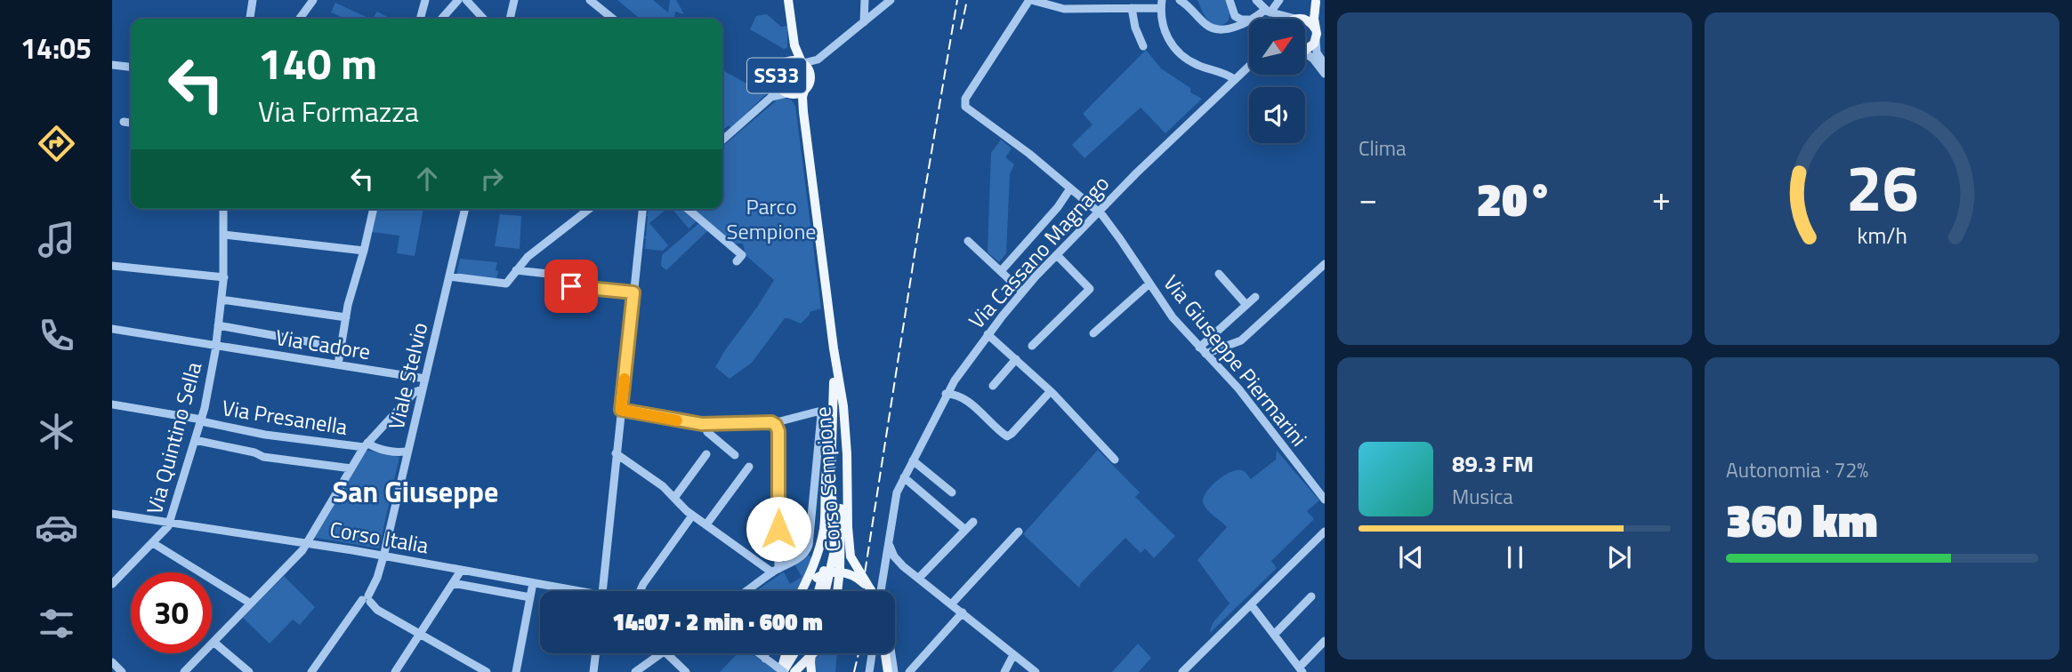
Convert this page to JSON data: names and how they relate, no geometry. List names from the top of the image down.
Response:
{
  "streets": {
    "main road": ["SS33", "Corso Sempione"],
    "street": [
      "Via Cassano Magnago",
      "Via Cadore",
      "Via Giuseppe Piermarini",
      "Viale Stelvio",
      "Via Presanella",
      "Via Quintino Sella",
      "Corso Italia"
    ]
  },
  "crossings": [
    ["SS33", "Corso Sempione"],
    ["Via Cassano Magnago", "Via Giuseppe Piermarini"],
    ["Via Cadore", "Viale Stelvio"],
    ["Via Cadore", "Via Quintino Sella"],
    ["Viale Stelvio", "Via Presanella"],
    ["Viale Stelvio", "Corso Italia"],
    ["Via Presanella", "Via Quintino Sella"],
    ["Via Quintino Sella", "Corso Italia"]
  ],
  "districts": ["San Giuseppe"],
  "parks": ["Parco Sempione"],
  "north": "top right",
  "page": {
    "tabs": "14:05",
    "tile": [
      "Clima",
      ["Autonomia · 72%", "360 km"]
    ],
    "turn": ["140 m", "Via Formazza"],
    "heat": ["−", "20°", "+"],
    "song": ["89.3 FM", "Musica"],
    "limit": "30",
    "trip": "14:07 · 2 min · 600 m",
    "gauge": ["26", "km/h"]
  }
}
